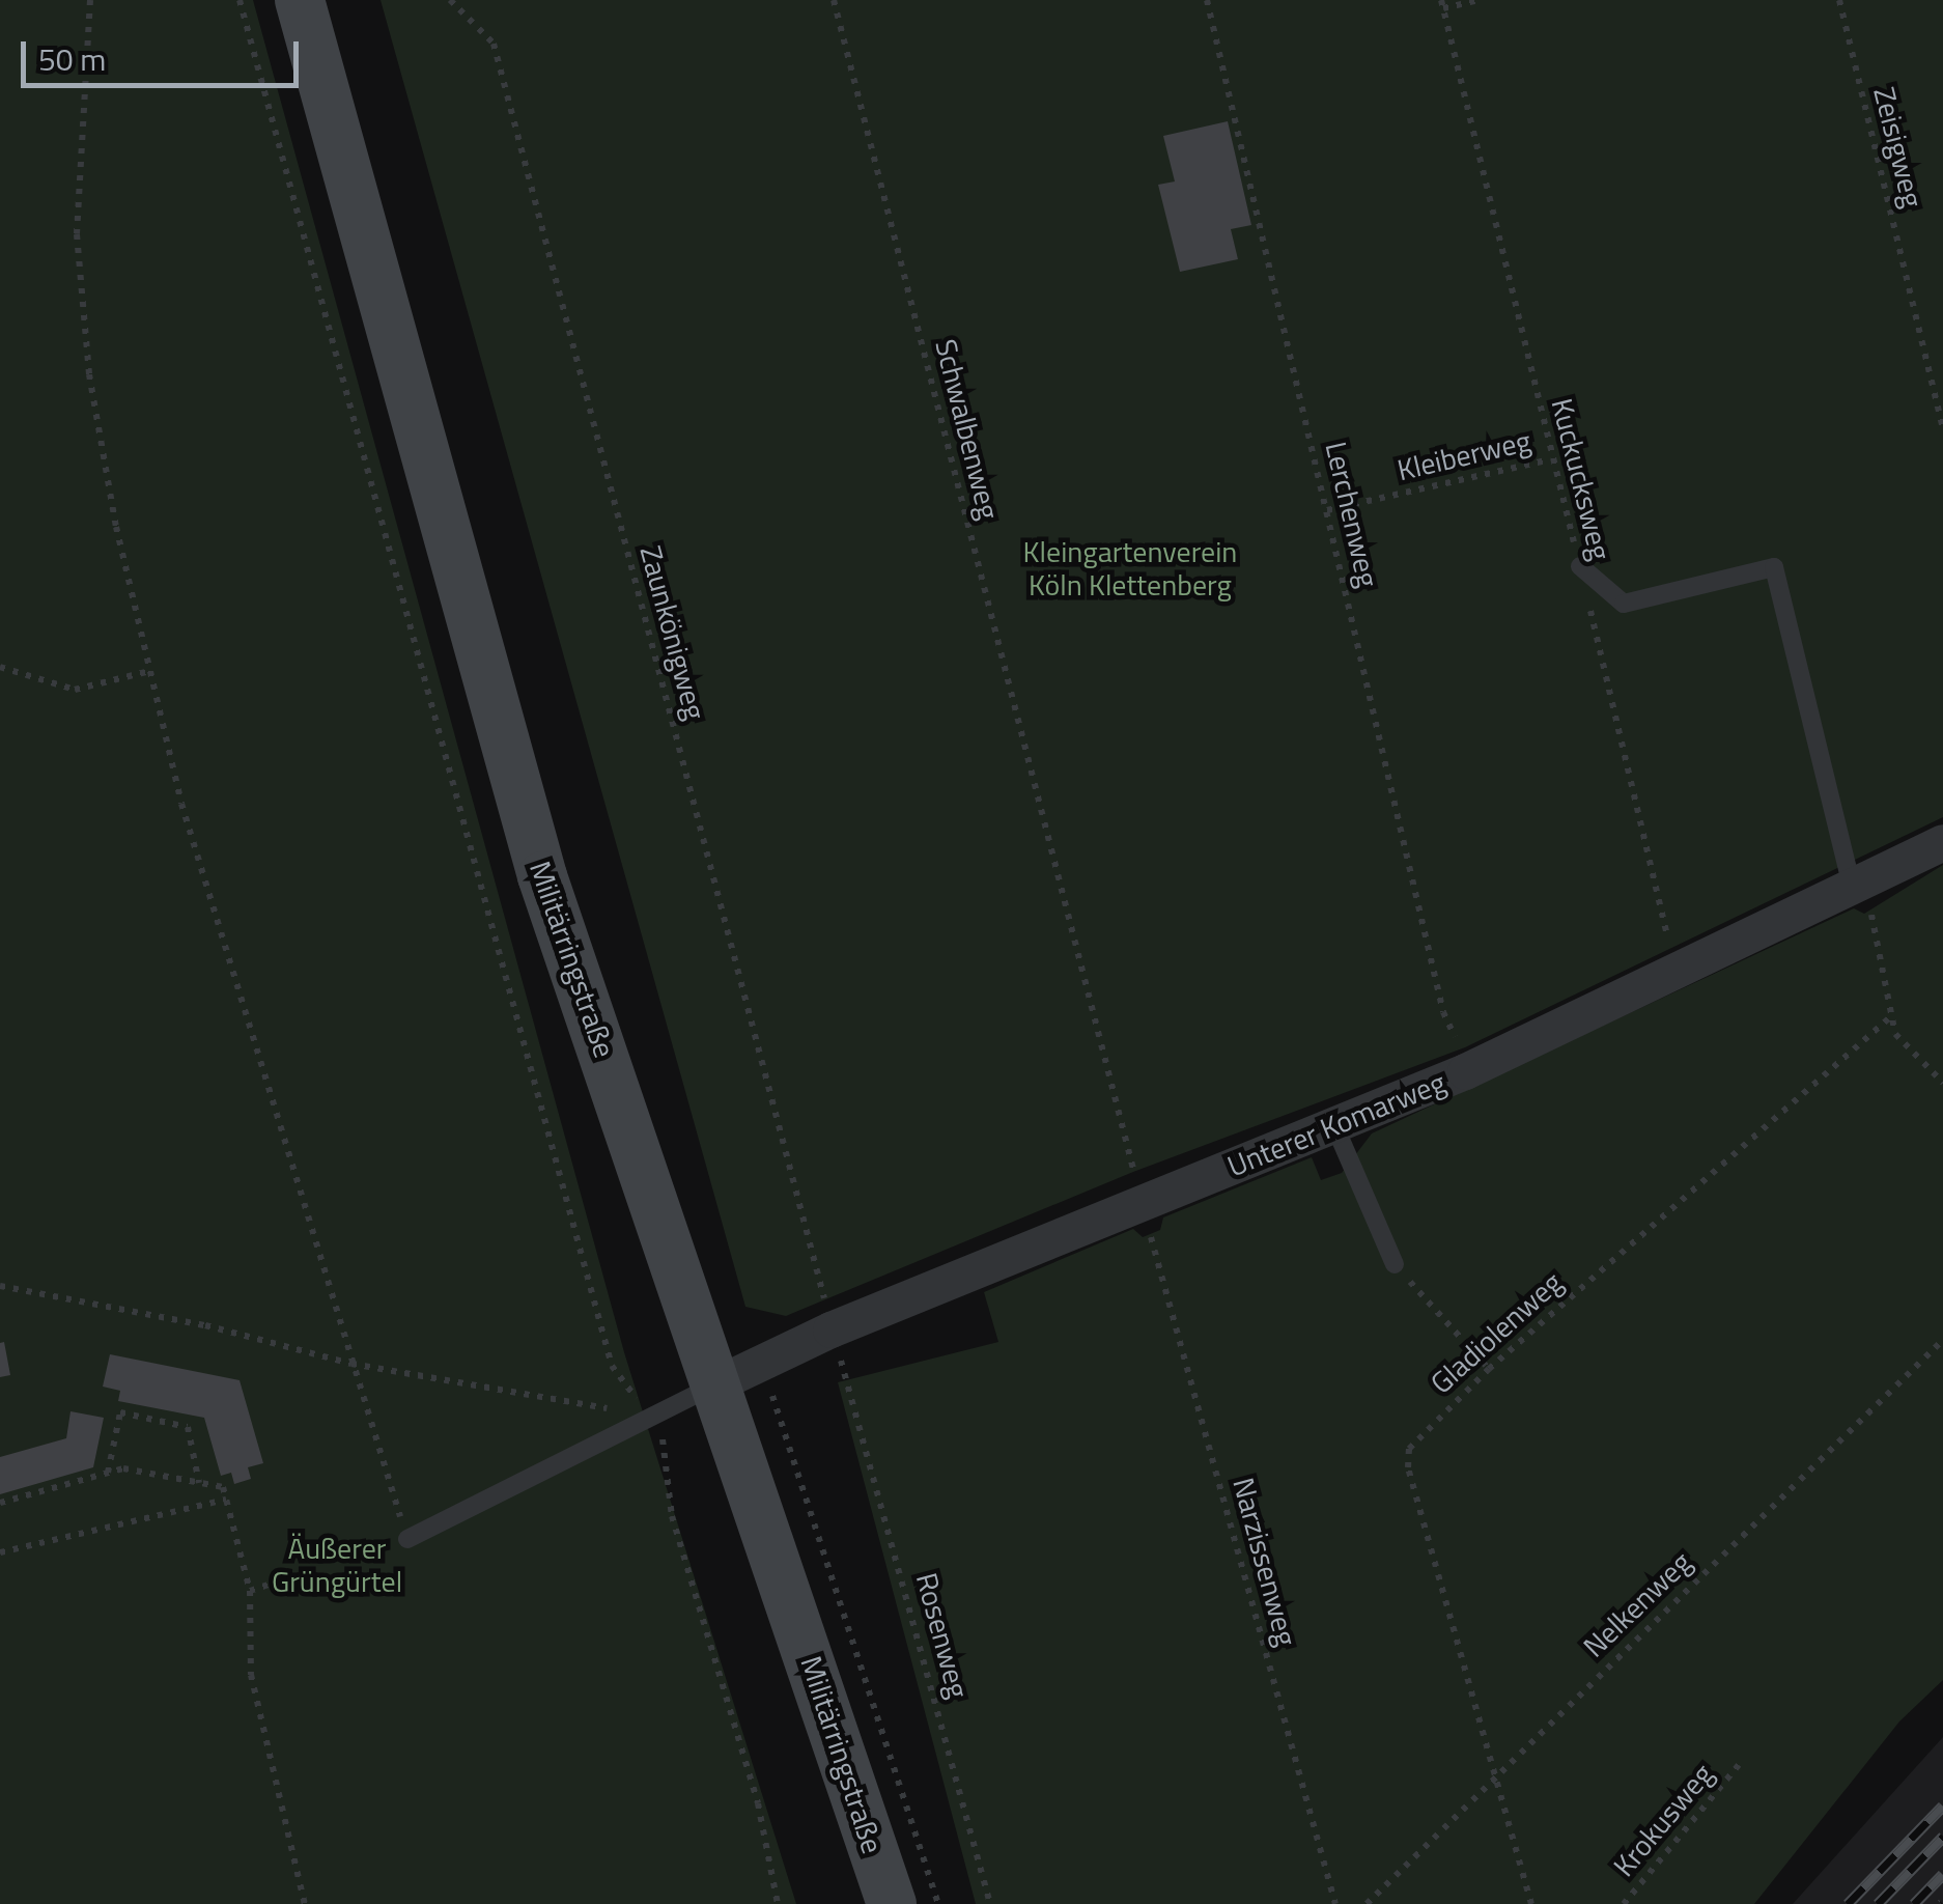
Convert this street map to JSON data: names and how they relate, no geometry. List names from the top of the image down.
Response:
{
  "streets": {
    "main road": ["Militärringstraße"],
    "street": ["Unterer Komarweg"],
    "path": [
      "Zeisigweg",
      "Schwalbenweg",
      "Kleiberweg",
      "Kuckucksweg",
      "Lerchenweg",
      "Zaunkönigweg",
      "Gladiolenweg",
      "Narzissenweg",
      "Nelkenweg",
      "Rosenweg",
      "Krokusweg"
    ]
  },
  "crossings": [
    ["Kleiberweg", "Kuckucksweg"],
    ["Kleiberweg", "Lerchenweg"],
    ["Kuckucksweg", "Unterer Komarweg"],
    ["Militärringstraße", "Unterer Komarweg"],
    ["Gladiolenweg", "Nelkenweg"]
  ],
  "parks": ["Kleingartenverein Köln Klettenberg", "Äußerer Grüngürtel"],
  "scale_bar": "50 m"
}
